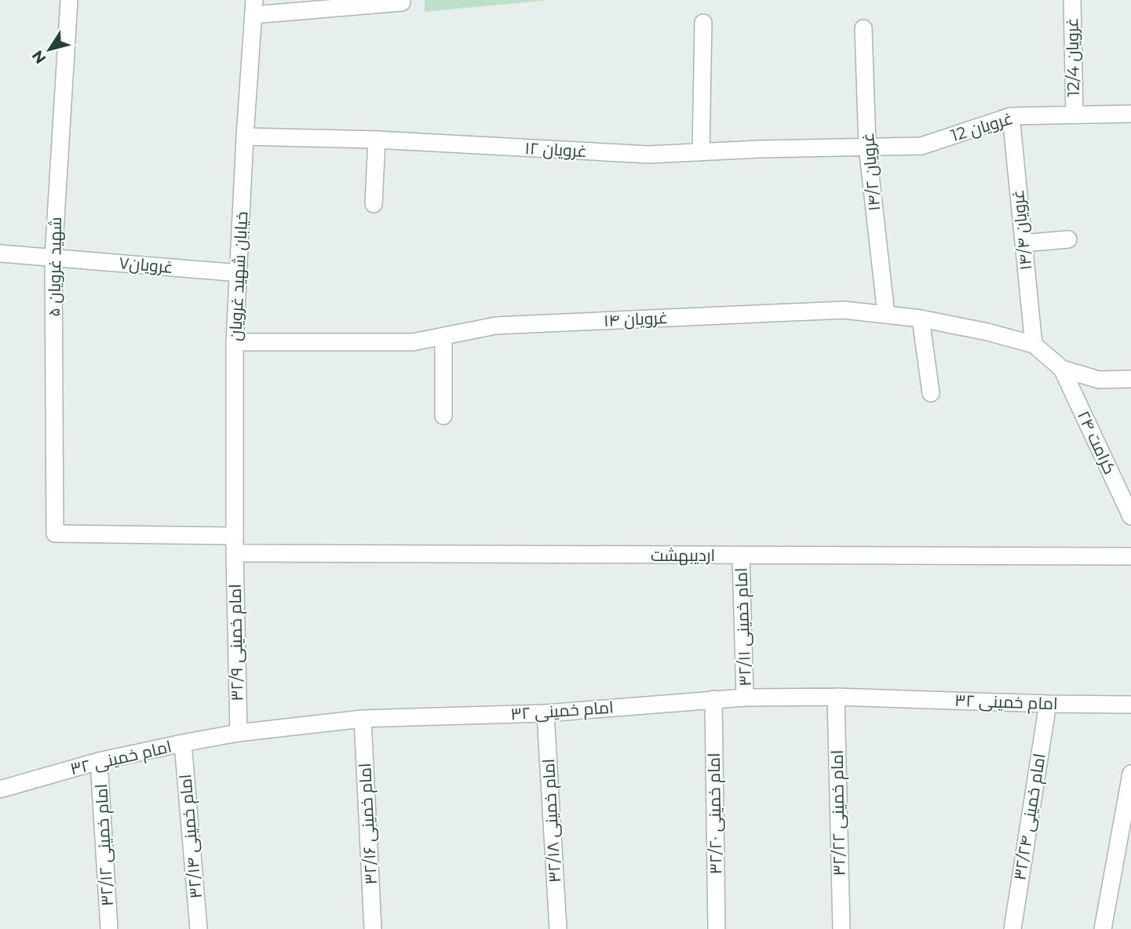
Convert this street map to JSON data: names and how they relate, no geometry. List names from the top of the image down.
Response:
{
  "streets": {
    "street": [
      "غرویان 12/4",
      "غرویان 12",
      "غرویان ۱۲",
      "غرویان ۱۴/۲",
      "غرویان ۱۴/۴",
      "غرویان۷",
      "شهید غرویان ۵",
      "خیابان شهید غرویان",
      "غرویان ۱۴",
      "کرامت ۲۴",
      "اردیبهشت",
      "امام خمینی ۳۲/۱۱",
      "امام خمینی ۳۲/۹",
      "امام خمینی ۳۲",
      "امام خمینی ۳۲/۲۲",
      "امام خمینی ۳۲/۲۰",
      "امام خمینی ۳۲/۲۴",
      "امام خمینی ۳۲/۱۸",
      "امام خمینی ۳۲/۱۶",
      "امام خمینی ۳۲/۱۴",
      "امام خمینی ۳۲/۱۲"
    ]
  },
  "crossings": [
    ["غرویان 12/4", "غرویان 12"],
    ["غرویان 12", "غرویان ۱۲"],
    ["غرویان 12", "غرویان ۱۴/۲"],
    ["غرویان 12", "غرویان ۱۴/۴"],
    ["غرویان ۱۲", "غرویان ۱۴/۲"],
    ["غرویان ۱۲", "خیابان شهید غرویان"],
    ["غرویان ۱۴/۲", "غرویان ۱۴"],
    ["غرویان ۱۴/۴", "غرویان ۱۴"],
    ["غرویان۷", "شهید غرویان ۵"],
    ["غرویان۷", "خیابان شهید غرویان"],
    ["شهید غرویان ۵", "خیابان شهید غرویان"],
    ["خیابان شهید غرویان", "غرویان ۱۴"],
    ["خیابان شهید غرویان", "اردیبهشت"],
    ["خیابان شهید غرویان", "امام خمینی ۳۲/۹"],
    ["اردیبهشت", "امام خمینی ۳۲/۱۱"],
    ["اردیبهشت", "امام خمینی ۳۲/۹"],
    ["امام خمینی ۳۲/۱۱", "امام خمینی ۳۲"],
    ["امام خمینی ۳۲/۹", "امام خمینی ۳۲"],
    ["امام خمینی ۳۲", "امام خمینی ۳۲/۲۲"],
    ["امام خمینی ۳۲", "امام خمینی ۳۲/۲۰"],
    ["امام خمینی ۳۲", "امام خمینی ۳۲/۲۴"],
    ["امام خمینی ۳۲", "امام خمینی ۳۲/۱۸"],
    ["امام خمینی ۳۲", "امام خمینی ۳۲/۱۶"],
    ["امام خمینی ۳۲", "امام خمینی ۳۲/۱۴"],
    ["امام خمینی ۳۲", "امام خمینی ۳۲/۱۲"]
  ],
  "north": "bottom left"
}
